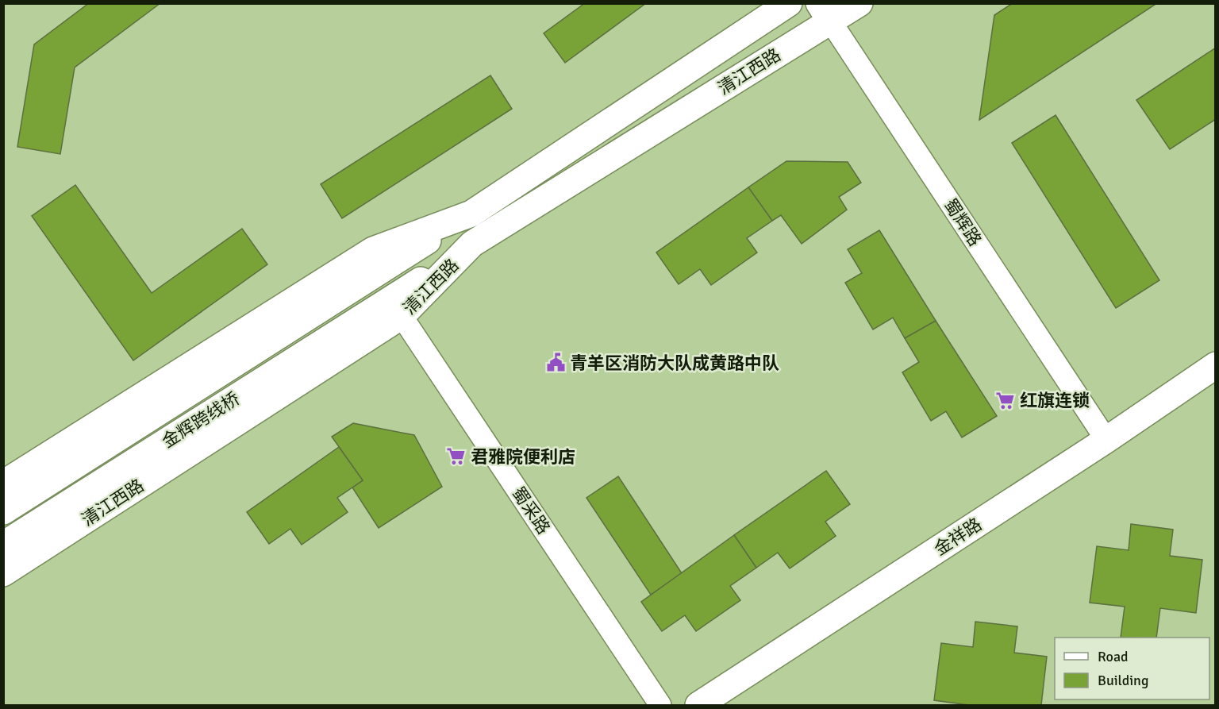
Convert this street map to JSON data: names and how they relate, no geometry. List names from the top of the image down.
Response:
{
  "streets": {
    "main road": ["清江西路", "金辉跨线桥", "金祥路"],
    "street": ["蜀辉路", "蜀采路"]
  },
  "crossings": [
    ["清江西路", "蜀辉路"],
    ["清江西路", "金辉跨线桥"],
    ["清江西路", "蜀采路"],
    ["蜀辉路", "金祥路"],
    ["金辉跨线桥", "蜀采路"]
  ],
  "places": {
    "public building": ["青羊区消防大队成黄路中队"],
    "supermarket": ["红旗连锁", "君雅院便利店"]
  },
  "legend": ["Road", "Building"]
}
